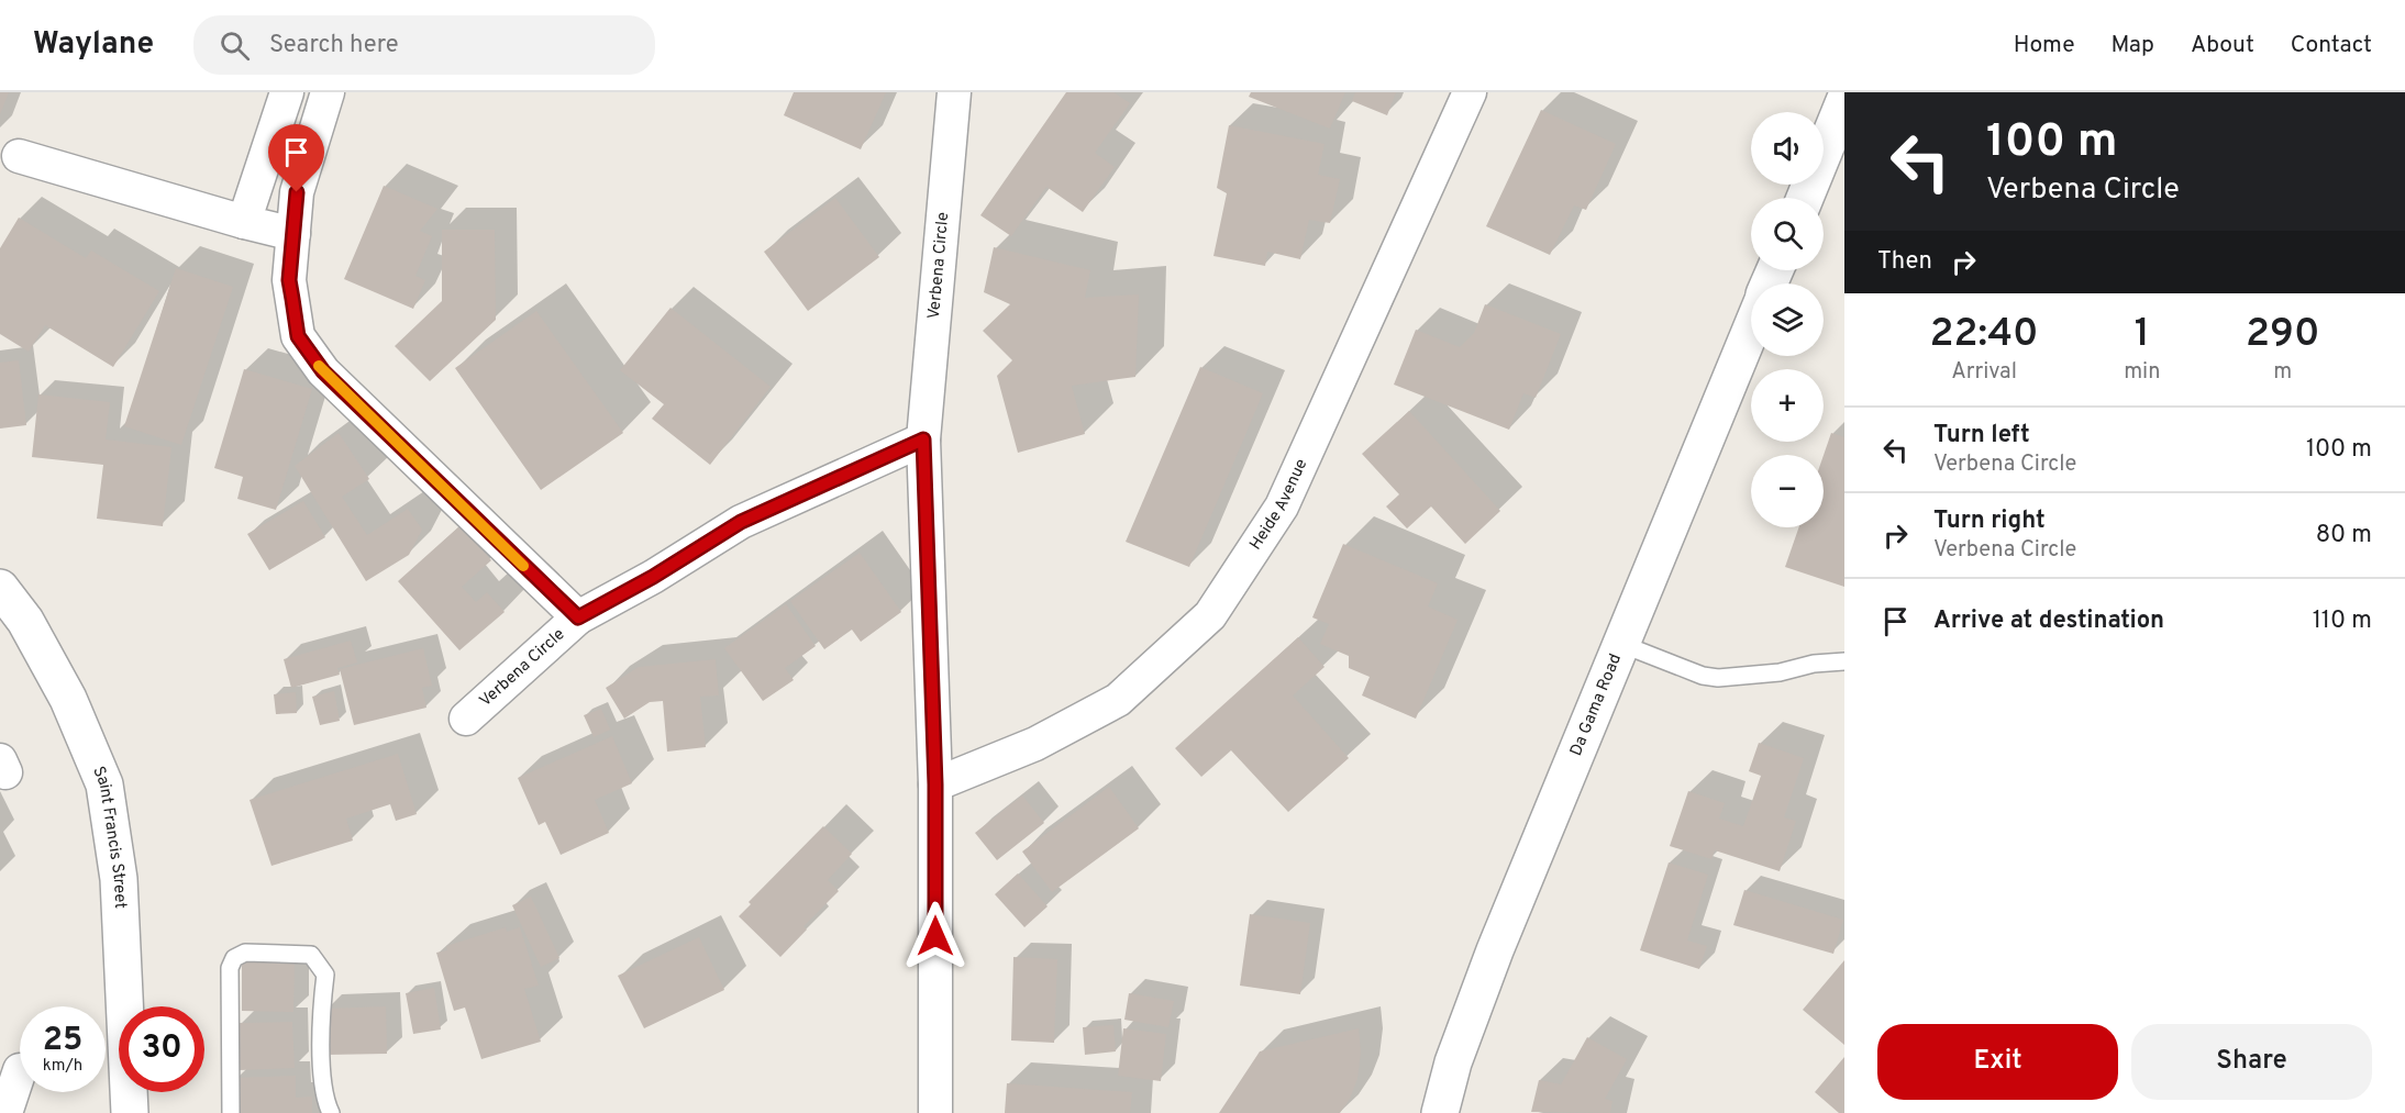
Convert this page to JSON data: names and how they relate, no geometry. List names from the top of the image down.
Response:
{
  "streets": {
    "street": [
      "Verbena Circle",
      "Heide Avenue",
      "Da Gama Road",
      "Saint Francis Street"
    ]
  },
  "crossings": [
    ["Verbena Circle", "Heide Avenue"]
  ],
  "page": {
    "header": "Waylane",
    "search": "Search here",
    "nav": [
      "Home",
      "Map",
      "About",
      "Contact"
    ],
    "turn": ["100 m", "Verbena Circle"],
    "map_buttons": ["+", "−"],
    "then": "Then",
    "eta": [
      "22:40",
      "Arrival",
      "1",
      "min",
      "290",
      "m"
    ],
    "list": [
      {
        "name": "Turn left",
        "note": "Verbena Circle",
        "value": "100 m"
      },
      {
        "name": "Turn right",
        "note": "Verbena Circle",
        "value": "80 m"
      },
      {
        "name": "Arrive at destination",
        "value": "110 m"
      }
    ],
    "speed": "25 km/h",
    "limit": "30",
    "buttons": ["Exit", "Share"]
  }
}
